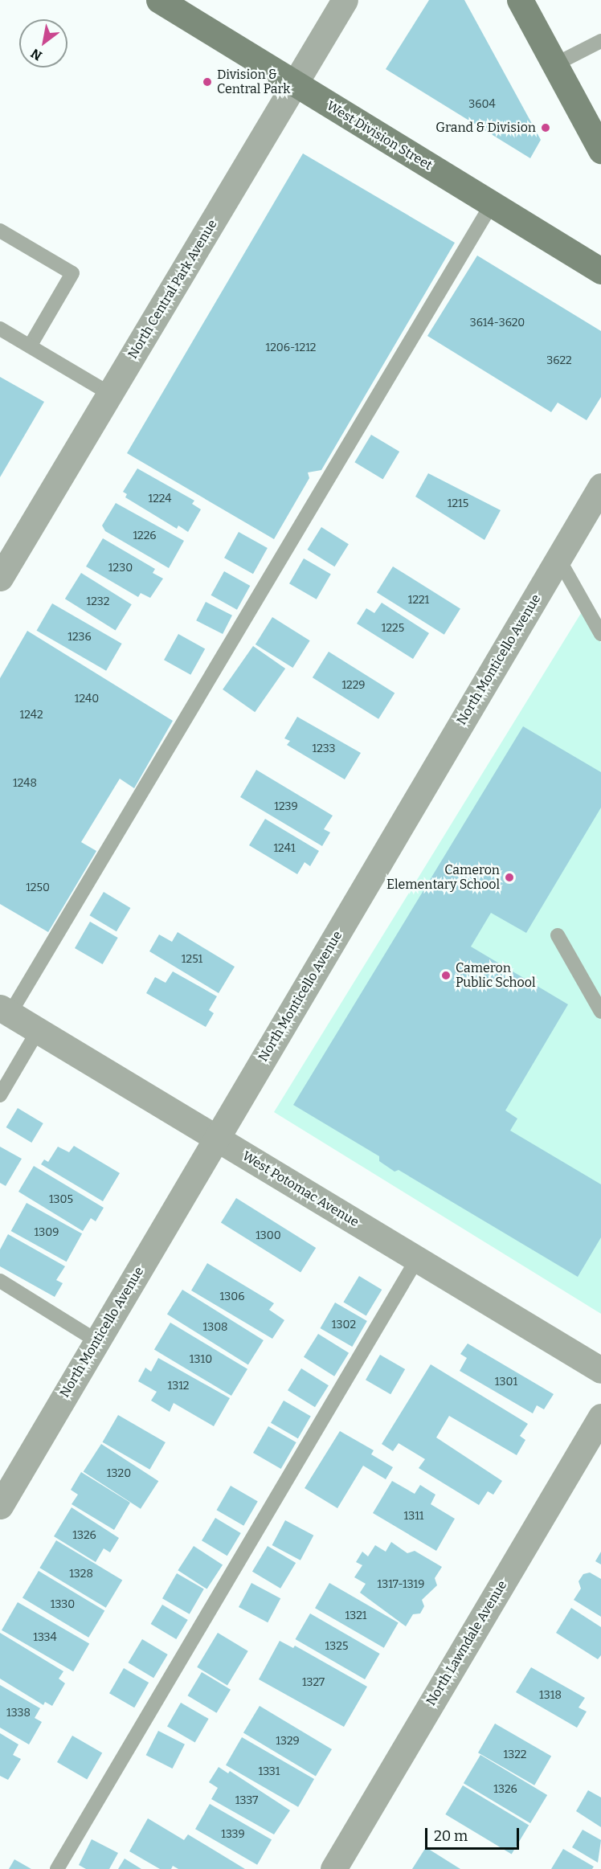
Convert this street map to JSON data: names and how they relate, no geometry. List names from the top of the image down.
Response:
{
  "streets": {
    "main road": ["West Division Street"],
    "street": [
      "North Central Park Avenue",
      "North Monticello Avenue",
      "West Potomac Avenue",
      "North Lawndale Avenue"
    ]
  },
  "crossings": [
    ["West Division Street", "North Central Park Avenue"],
    ["North Monticello Avenue", "West Potomac Avenue"]
  ],
  "places": [
    "Division & Central Park",
    "Grand & Division",
    "Cameron Elementary School",
    "Cameron Public School"
  ],
  "house_numbers": [
    "3604",
    "3614-3620",
    "1206-1212",
    "3622",
    "1224",
    "1215",
    "1226",
    "1230",
    "1221",
    "1232",
    "1225",
    "1236",
    "1229",
    "1240",
    "1242",
    "1233",
    "1248",
    "1239",
    "1241",
    "1250",
    "1251",
    "1305",
    "1309",
    "1300",
    "1306",
    "1302",
    "1308",
    "1310",
    "1301",
    "1312",
    "1320",
    "1311",
    "1326",
    "1328",
    "1317-1319",
    "1330",
    "1321",
    "1334",
    "1325",
    "1327",
    "1318",
    "1338",
    "1329",
    "1322",
    "1331",
    "1326",
    "1337",
    "1339"
  ],
  "scale_bar": "20 m",
  "north": "bottom left"
}
